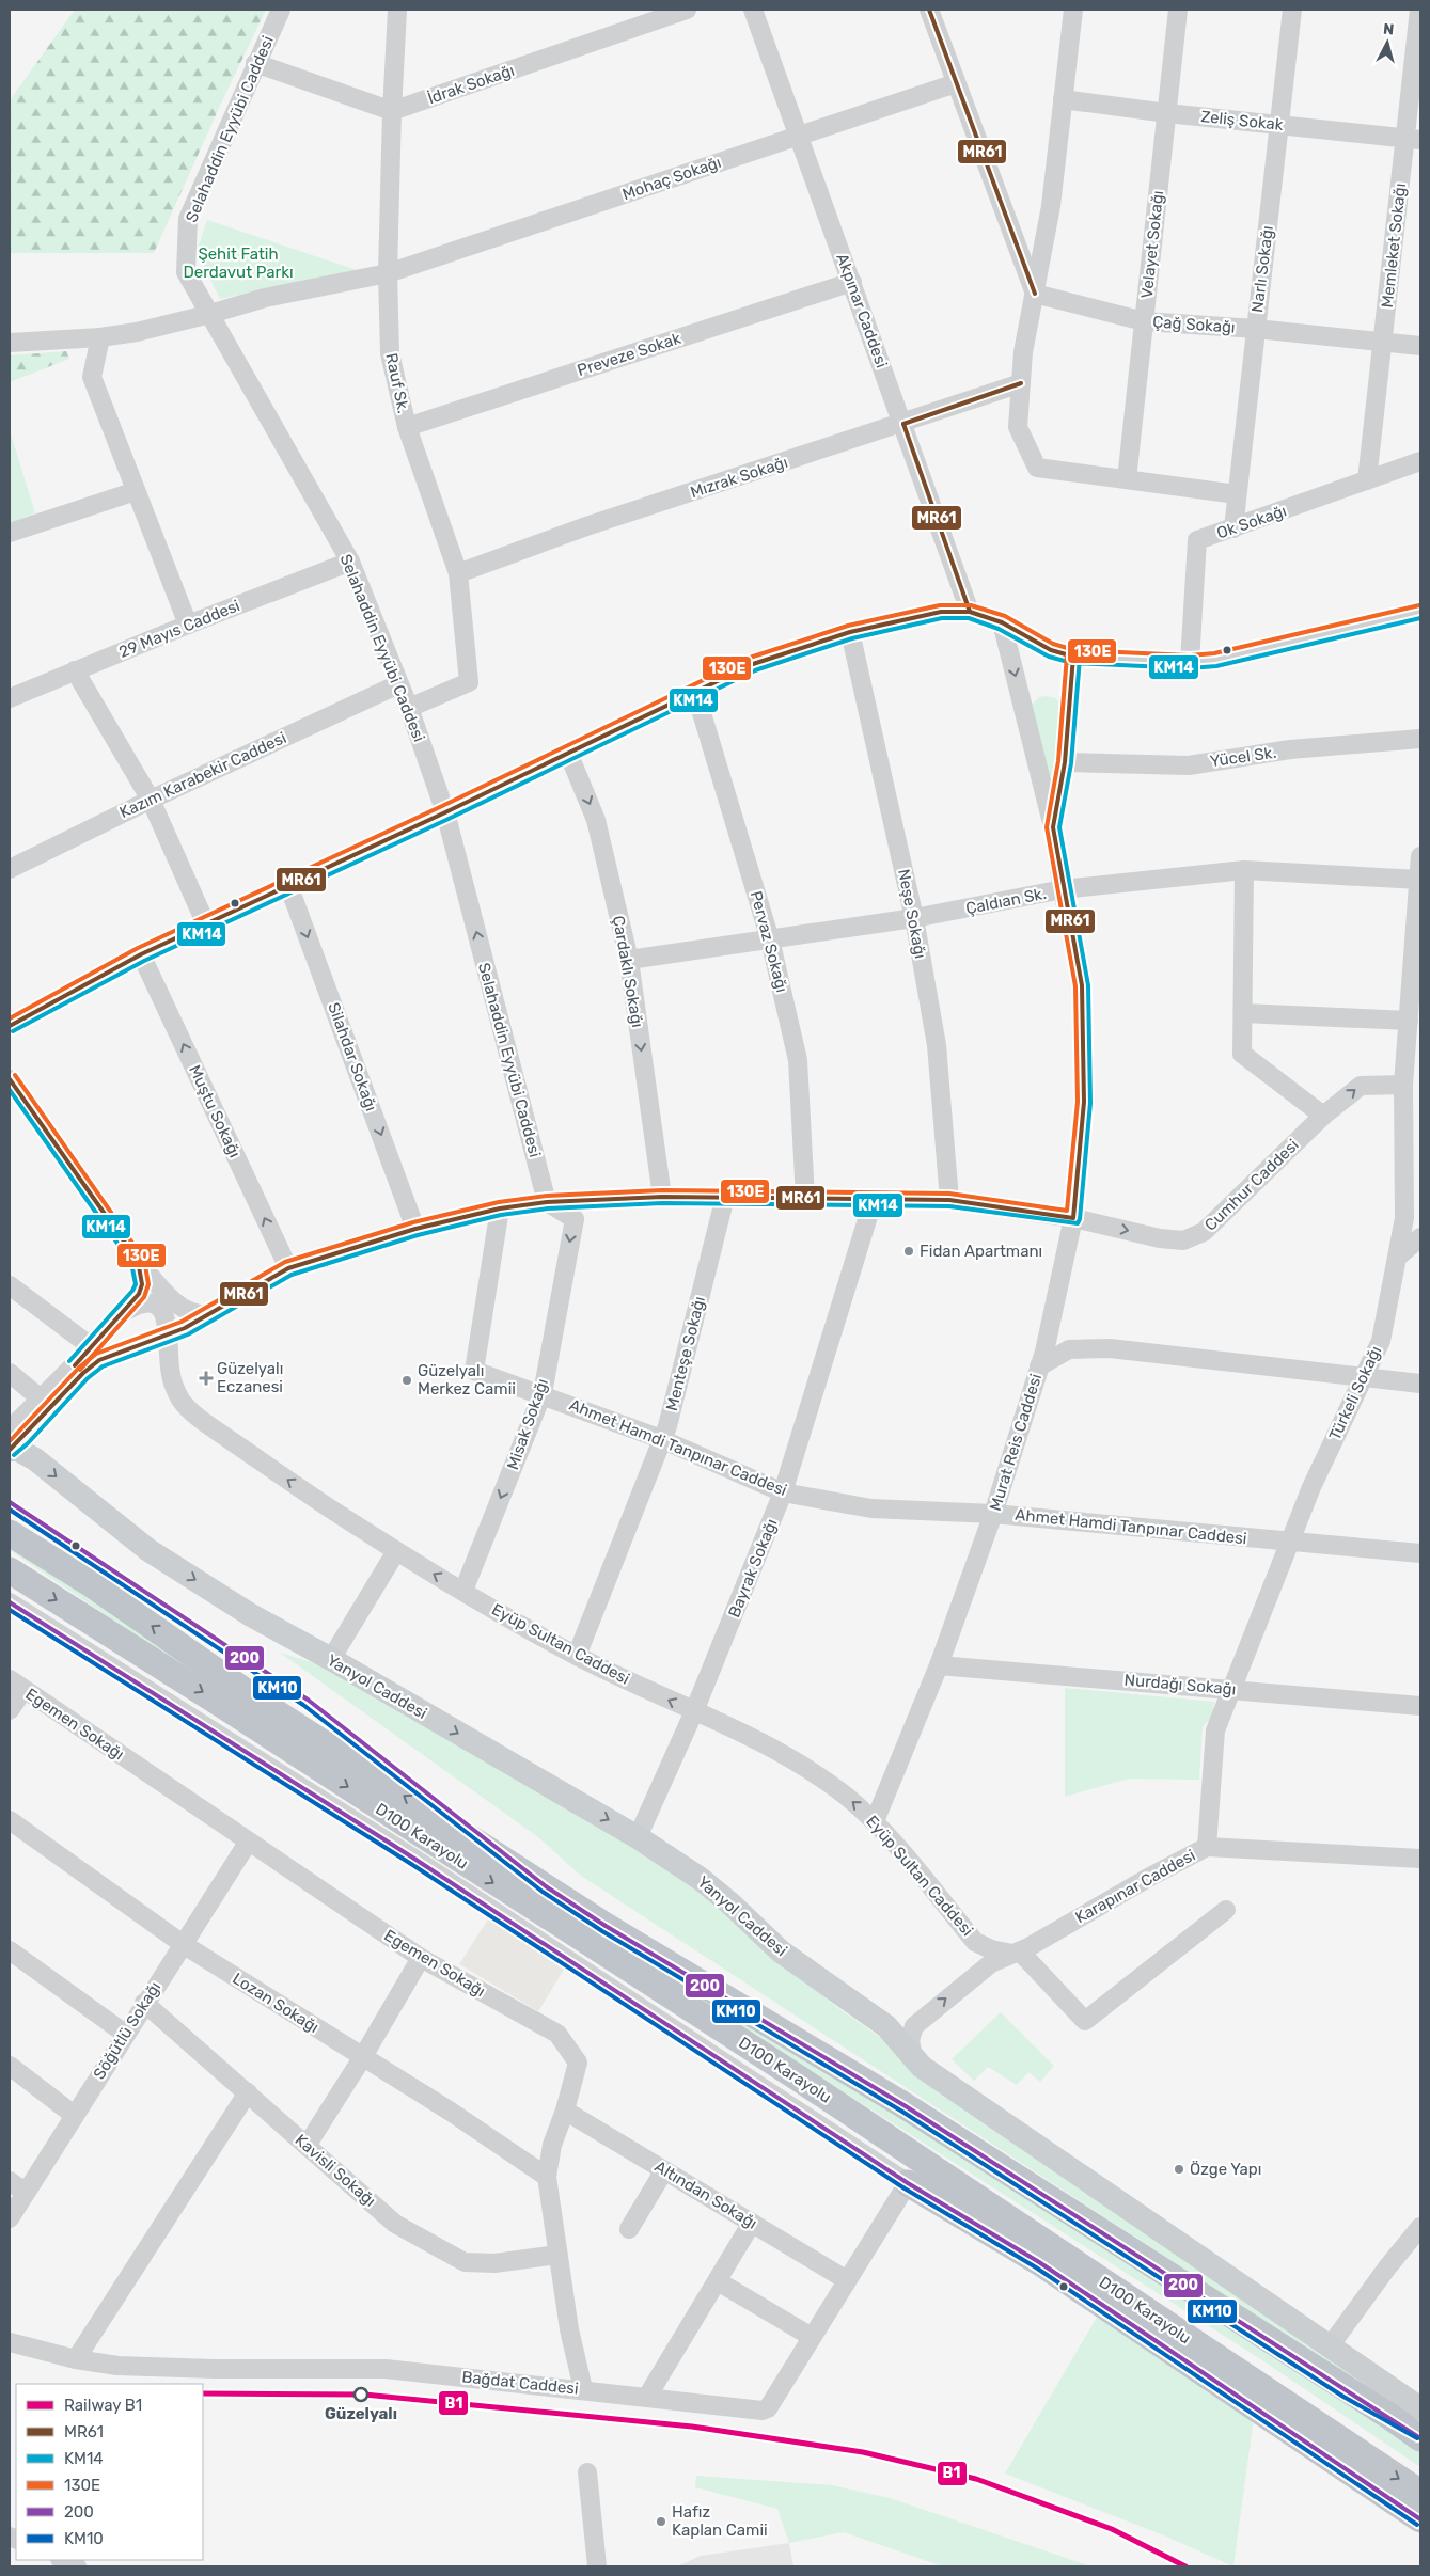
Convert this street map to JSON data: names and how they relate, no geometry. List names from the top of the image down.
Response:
{
  "streets": {
    "highway": ["D100 Karayolu"],
    "main road": ["Yanyol Caddesi"],
    "street": [
      "İdrak Sokağı",
      "Zeliş Sokak",
      "Selahaddin Eyyübi Caddesi",
      "Mohaç Sokağı",
      "Velayet Sokağı",
      "Memleket Sokağı",
      "Narlı Sokağı",
      "Akpınar Caddesi",
      "Çağ Sokağı",
      "Preveze Sokak",
      "Rauf Sk.",
      "Mızrak Sokağı",
      "Ok Sokağı",
      "29 Mayıs Caddesi",
      "Yücel Sk.",
      "Kazım Karabekir Caddesi",
      "Çaldıan Sk.",
      "Neşe Sokağı",
      "Pervaz Sokağı",
      "Çardaklı Sokağı",
      "Silahdar Sokağı",
      "Muştu Sokağı",
      "Cumhur Caddesi",
      "Menteşe Sokağı",
      "Türkeli Sokağı",
      "Misak Sokağı",
      "Murat Reis Caddesi",
      "Ahmet Hamdi Tanpınar Caddesi",
      "Bayrak Sokağı",
      "Eyüp Sultan Caddesi",
      "Nurdağı Sokağı",
      "Egemen Sokağı",
      "Karapınar Caddesi",
      "Lozan Sokağı",
      "Söğütlü Sokağı",
      "Kavisli Sokağı",
      "Altından Sokağı",
      "Bağdat Caddesi"
    ]
  },
  "crossings": [
    ["İdrak Sokağı", "Rauf Sk."],
    ["Zeliş Sokak", "Velayet Sokağı"],
    ["Zeliş Sokak", "Memleket Sokağı"],
    ["Zeliş Sokak", "Narlı Sokağı"],
    ["Selahaddin Eyyübi Caddesi", "Mohaç Sokağı"],
    ["Selahaddin Eyyübi Caddesi", "Rauf Sk."],
    ["Selahaddin Eyyübi Caddesi", "29 Mayıs Caddesi"],
    ["Selahaddin Eyyübi Caddesi", "Kazım Karabekir Caddesi"],
    ["Selahaddin Eyyübi Caddesi", "Cumhur Caddesi"],
    ["Selahaddin Eyyübi Caddesi", "Misak Sokağı"],
    ["Mohaç Sokağı", "Akpınar Caddesi"],
    ["Mohaç Sokağı", "Rauf Sk."],
    ["Velayet Sokağı", "Çağ Sokağı"],
    ["Memleket Sokağı", "Çağ Sokağı"],
    ["Memleket Sokağı", "Ok Sokağı"],
    ["Narlı Sokağı", "Çağ Sokağı"],
    ["Narlı Sokağı", "Ok Sokağı"],
    ["Akpınar Caddesi", "Preveze Sokak"],
    ["Akpınar Caddesi", "Mızrak Sokağı"],
    ["Preveze Sokak", "Rauf Sk."],
    ["Rauf Sk.", "Mızrak Sokağı"],
    ["Çaldıan Sk.", "Neşe Sokağı"],
    ["Çaldıan Sk.", "Pervaz Sokağı"],
    ["Çaldıan Sk.", "Çardaklı Sokağı"],
    ["Çaldıan Sk.", "Türkeli Sokağı"],
    ["Neşe Sokağı", "Cumhur Caddesi"],
    ["Pervaz Sokağı", "Cumhur Caddesi"],
    ["Çardaklı Sokağı", "Cumhur Caddesi"],
    ["Silahdar Sokağı", "Cumhur Caddesi"],
    ["Muştu Sokağı", "Cumhur Caddesi"],
    ["Cumhur Caddesi", "Menteşe Sokağı"],
    ["Cumhur Caddesi", "Türkeli Sokağı"],
    ["Cumhur Caddesi", "Misak Sokağı"],
    ["Cumhur Caddesi", "Ahmet Hamdi Tanpınar Caddesi"],
    ["Cumhur Caddesi", "Bayrak Sokağı"],
    ["Cumhur Caddesi", "Eyüp Sultan Caddesi"],
    ["Cumhur Caddesi", "Yanyol Caddesi"],
    ["Menteşe Sokağı", "Ahmet Hamdi Tanpınar Caddesi"],
    ["Menteşe Sokağı", "Eyüp Sultan Caddesi"],
    ["Türkeli Sokağı", "Murat Reis Caddesi"],
    ["Türkeli Sokağı", "Ahmet Hamdi Tanpınar Caddesi"],
    ["Türkeli Sokağı", "Nurdağı Sokağı"],
    ["Türkeli Sokağı", "Karapınar Caddesi"],
    ["Misak Sokağı", "Ahmet Hamdi Tanpınar Caddesi"],
    ["Misak Sokağı", "Eyüp Sultan Caddesi"],
    ["Murat Reis Caddesi", "Ahmet Hamdi Tanpınar Caddesi"],
    ["Murat Reis Caddesi", "Eyüp Sultan Caddesi"],
    ["Murat Reis Caddesi", "Nurdağı Sokağı"],
    ["Ahmet Hamdi Tanpınar Caddesi", "Bayrak Sokağı"],
    ["Bayrak Sokağı", "Eyüp Sultan Caddesi"],
    ["Bayrak Sokağı", "Yanyol Caddesi"],
    ["Egemen Sokağı", "Lozan Sokağı"],
    ["Egemen Sokağı", "Söğütlü Sokağı"],
    ["Egemen Sokağı", "Kavisli Sokağı"],
    ["Egemen Sokağı", "Altından Sokağı"],
    ["Egemen Sokağı", "Bağdat Caddesi"],
    ["Lozan Sokağı", "Söğütlü Sokağı"],
    ["Söğütlü Sokağı", "Kavisli Sokağı"],
    ["Altından Sokağı", "Bağdat Caddesi"]
  ],
  "one_way": [
    "Çardaklı Sokağı",
    "Silahdar Sokağı",
    "Misak Sokağı",
    "Eyüp Sultan Caddesi",
    "Yanyol Caddesi"
  ],
  "parks": ["Şehit Fatih Derdavut Parkı"],
  "places": {
    "other": [
      "Fidan Apartmanı",
      "Güzelyalı Merkez Camii",
      "Özge Yapı",
      "Güzelyalı",
      "Hafız Kaplan Camii"
    ],
    "health": ["Güzelyalı Eczanesi"]
  },
  "lines": [
    "transit line MR61",
    "transit line 130E",
    "transit line KM14",
    "transit line 200",
    "transit line KM10",
    "rail line B1"
  ],
  "legend": [
    "Railway B1",
    "MR61",
    "KM14",
    "130E",
    "200",
    "KM10"
  ],
  "north": "top"
}
